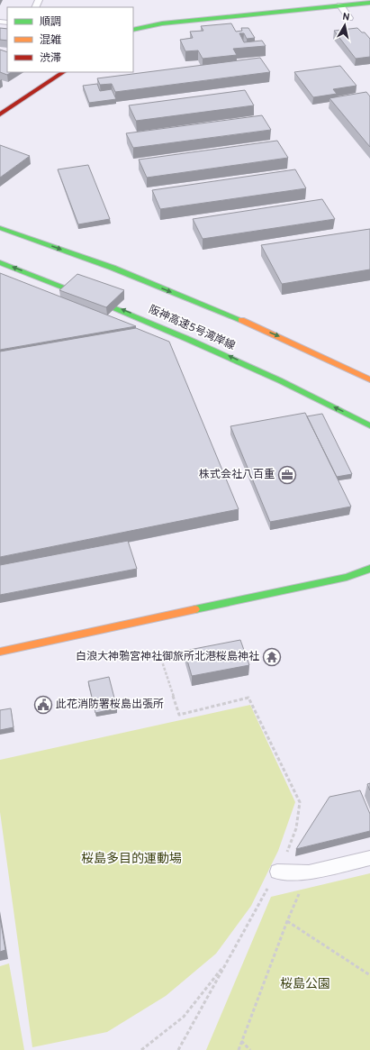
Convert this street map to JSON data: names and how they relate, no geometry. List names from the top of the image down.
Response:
{
  "streets": {
    "main road": ["阪神高速5号湾岸線"]
  },
  "parks": ["桜島多目的運動場", "桜島公園"],
  "places": {
    "office": ["株式会社八百重"],
    "temple": ["白浪大神鴉宮神社御旅所北港桜島神社"],
    "public building": ["此花消防署桜島出張所"]
  },
  "legend": ["順調", "混雑", "渋滞"],
  "north": "top"
}
